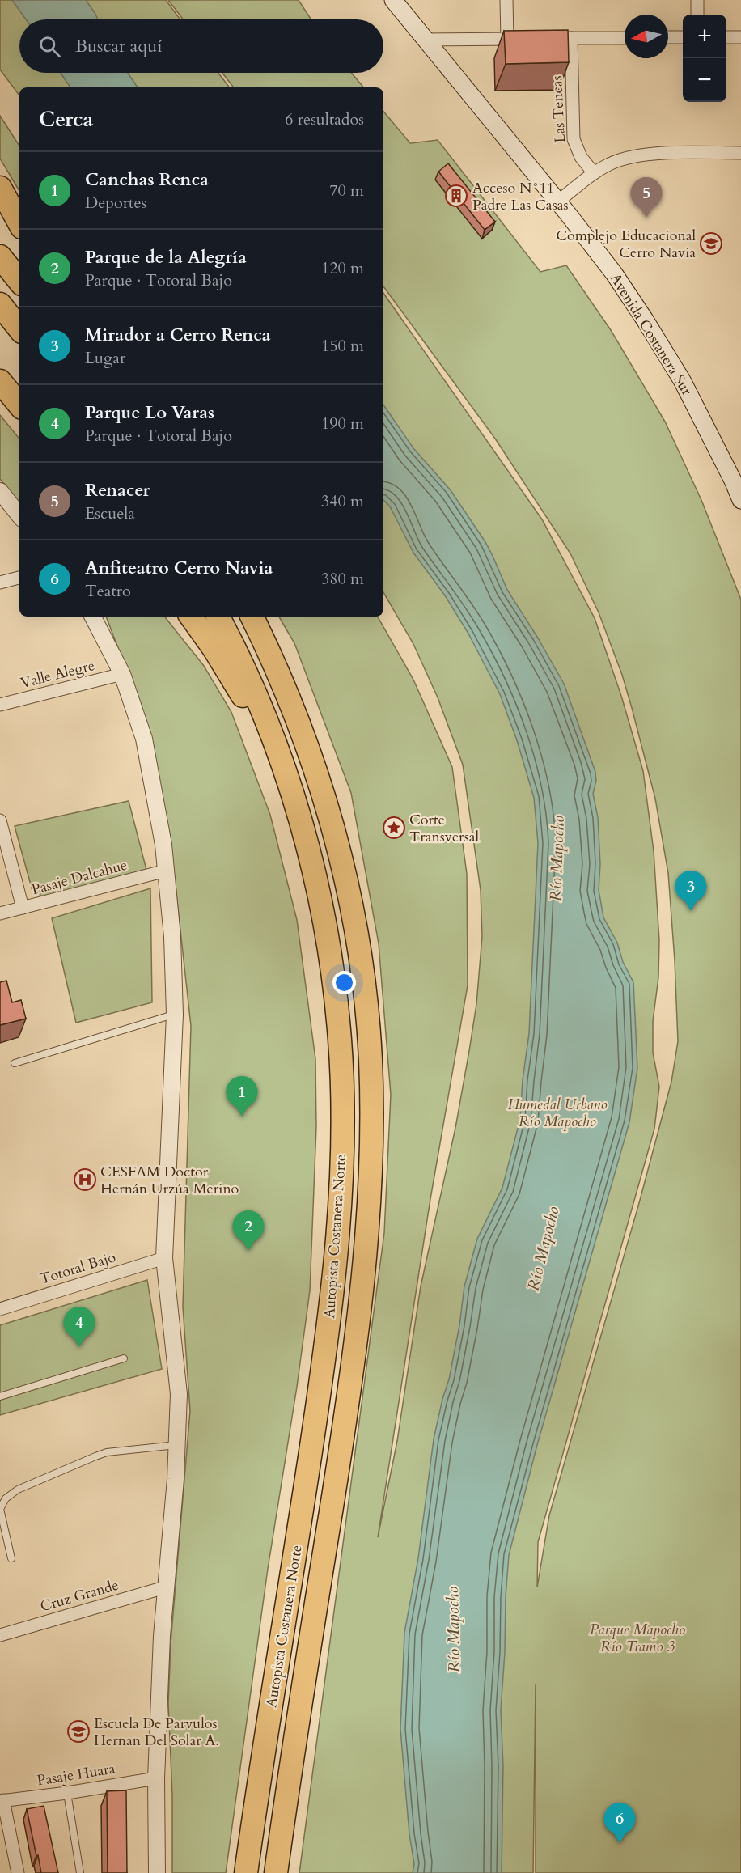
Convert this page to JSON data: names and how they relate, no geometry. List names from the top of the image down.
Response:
{
  "streets": {
    "highway": ["Autopista Costanera Norte"],
    "main road": ["Avenida Costanera Sur"],
    "street": [
      "Las Tencas",
      "Valle Alegre",
      "Pasaje Dalcahue",
      "Totoral Bajo",
      "Cruz Grande",
      "Pasaje Huara"
    ]
  },
  "water": ["Río Mapocho"],
  "parks": ["Humedal Urbano Río Mapocho", "Parque Mapocho Río Tramo 3"],
  "places": {
    "building": ["Acceso N°11 Padre Las Casas"],
    "school or university": ["Complejo Educacional Cerro Navia", "Escuela De Parvulos Hernan Del Solar A."],
    "place": ["Corte Transversal"],
    "hospital": ["CESFAM Doctor Hernán Urzúa Merino"]
  },
  "north": "left",
  "page": {
    "map_buttons": ["+", "−"],
    "search": "Buscar aquí",
    "heading": ["Cerca", "6 resultados"],
    "list": [
      {
        "mark": "1",
        "name": "Canchas Renca",
        "note": "Deportes",
        "value": "70 m"
      },
      {
        "mark": "2",
        "name": "Parque de la Alegría",
        "note": "Parque · Totoral Bajo",
        "value": "120 m"
      },
      {
        "mark": "3",
        "name": "Mirador a Cerro Renca",
        "note": "Lugar",
        "value": "150 m"
      },
      {
        "mark": "4",
        "name": "Parque Lo Varas",
        "note": "Parque · Totoral Bajo",
        "value": "190 m"
      },
      {
        "mark": "5",
        "name": "Renacer",
        "note": "Escuela",
        "value": "340 m"
      },
      {
        "mark": "6",
        "name": "Anfiteatro Cerro Navia",
        "note": "Teatro",
        "value": "380 m"
      }
    ],
    "pins": [
      "5",
      "3",
      "1",
      "2",
      "4",
      "6"
    ]
  }
}
